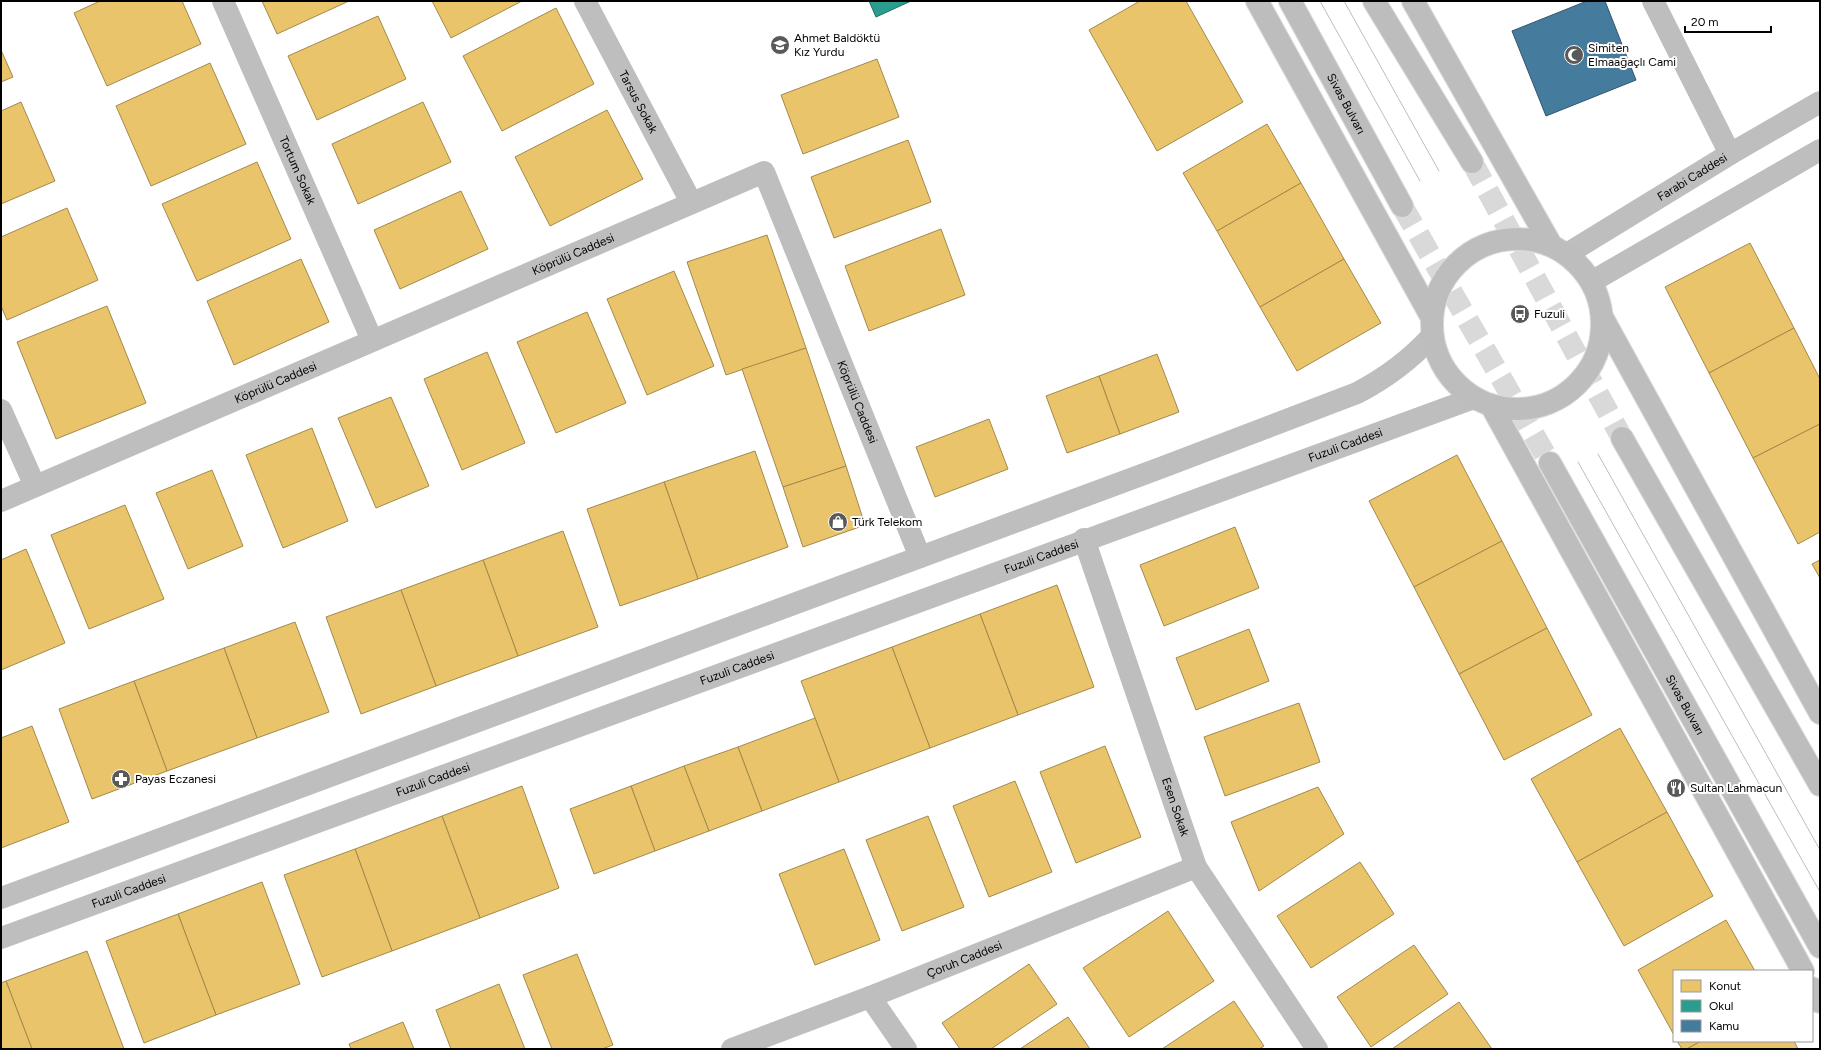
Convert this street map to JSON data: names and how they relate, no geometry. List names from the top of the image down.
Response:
{
  "streets": {
    "highway": ["Sivas Bulvarı"],
    "street": [
      "Tarsus Sokak",
      "Tortum Sokak",
      "Farabi Caddesi",
      "Köprülü Caddesi",
      "Fuzuli Caddesi",
      "Esen Sokak",
      "Çoruh Caddesi"
    ]
  },
  "crossings": [
    ["Tarsus Sokak", "Köprülü Caddesi"],
    ["Tortum Sokak", "Köprülü Caddesi"],
    ["Fuzuli Caddesi", "Esen Sokak"],
    ["Esen Sokak", "Çoruh Caddesi"]
  ],
  "places": {
    "school or university": ["Ahmet Baldöktü Kız Yurdu"],
    "mosque": ["Simiten Elmaağaçlı Cami"],
    "bus stop": ["Fuzuli"],
    "shop": ["Türk Telekom"],
    "pharmacy": ["Payas Eczanesi"],
    "restaurant": ["Sultan Lahmacun"]
  },
  "legend": ["Konut", "Okul", "Kamu"],
  "scale_bar": "20 m"
}
